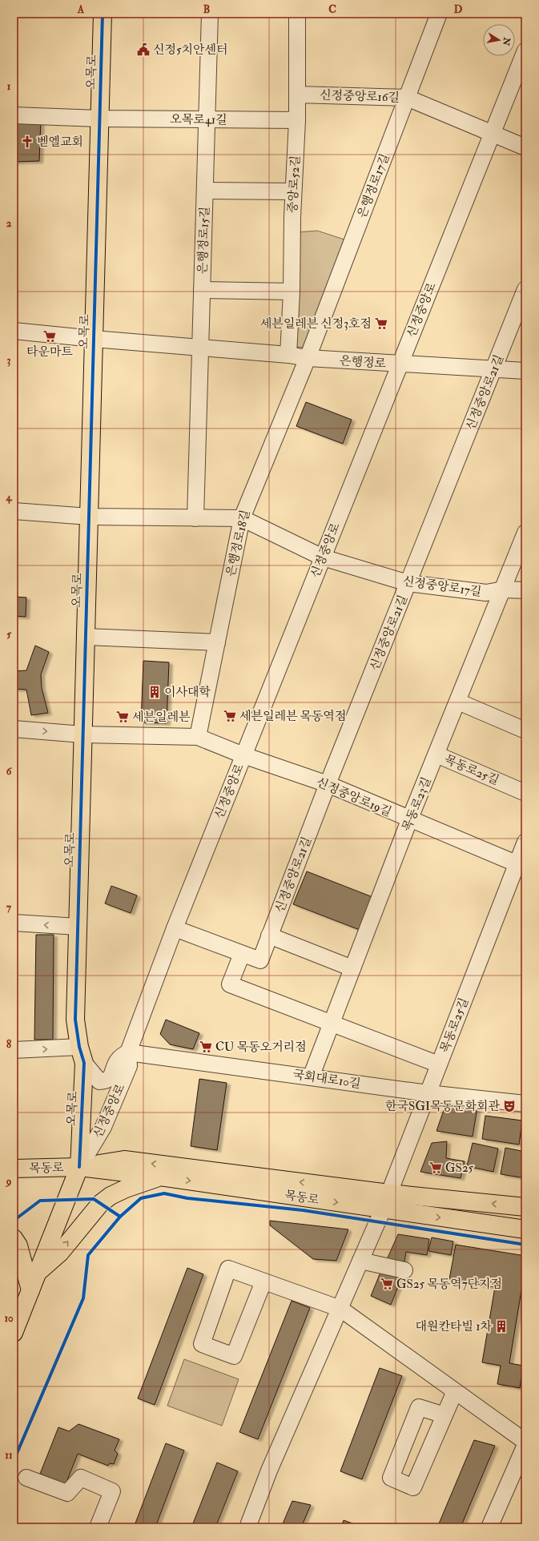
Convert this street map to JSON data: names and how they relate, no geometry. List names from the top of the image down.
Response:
{
  "streets": {
    "main road": ["오목로", "목동로"],
    "street": [
      "신정중앙로16길",
      "오목로41길",
      "중앙로52길",
      "은행정로17길",
      "은행정로15길",
      "신정중앙로",
      "은행정로",
      "신정중앙로21길",
      "은행정로18길",
      "신정중앙로17길",
      "목동로25길",
      "신정중앙로19길",
      "목동로23길",
      "국회대로10길"
    ]
  },
  "crossings": [
    ["오목로", "오목로41길"],
    ["오목로", "신정중앙로"],
    ["오목로", "은행정로"],
    ["오목로", "목동로"],
    ["신정중앙로16길", "중앙로52길"],
    ["신정중앙로16길", "은행정로17길"],
    ["신정중앙로16길", "신정중앙로"],
    ["오목로41길", "중앙로52길"],
    ["오목로41길", "은행정로15길"],
    ["중앙로52길", "은행정로15길"],
    ["중앙로52길", "은행정로"],
    ["은행정로17길", "은행정로"],
    ["은행정로17길", "은행정로18길"],
    ["은행정로15길", "은행정로"],
    ["신정중앙로", "은행정로"],
    ["신정중앙로", "신정중앙로21길"],
    ["신정중앙로", "신정중앙로17길"],
    ["신정중앙로", "신정중앙로19길"],
    ["신정중앙로", "국회대로10길"],
    ["신정중앙로", "목동로"],
    ["은행정로", "신정중앙로21길"],
    ["은행정로", "은행정로18길"],
    ["신정중앙로21길", "신정중앙로17길"],
    ["신정중앙로21길", "신정중앙로19길"],
    ["은행정로18길", "신정중앙로17길"],
    ["은행정로18길", "신정중앙로19길"],
    ["신정중앙로17길", "목동로23길"],
    ["목동로25길", "신정중앙로19길"],
    ["목동로25길", "목동로23길"],
    ["목동로25길", "국회대로10길"],
    ["목동로25길", "목동로"],
    ["신정중앙로19길", "목동로23길"],
    ["목동로23길", "국회대로10길"]
  ],
  "places": {
    "public building": ["신정5치안센터"],
    "church": ["벧엘교회"],
    "supermarket": [
      "세븐일레븐 신정3호점",
      "타운마트",
      "세븐일레븐 목동역점",
      "세븐일레븐",
      "CU 목동오거리점",
      "GS25",
      "GS25 목동역7단지점"
    ],
    "building": ["이사대학", "대원칸타빌 1차"],
    "theatre": ["한국SGI목동문화회관"]
  },
  "north": "right",
  "grid": {
    "columns": [
      "A",
      "B",
      "C",
      "D"
    ],
    "rows": [
      "1",
      "2",
      "3",
      "4",
      "5",
      "6",
      "7",
      "8",
      "9",
      "10",
      "11"
    ]
  }
}
